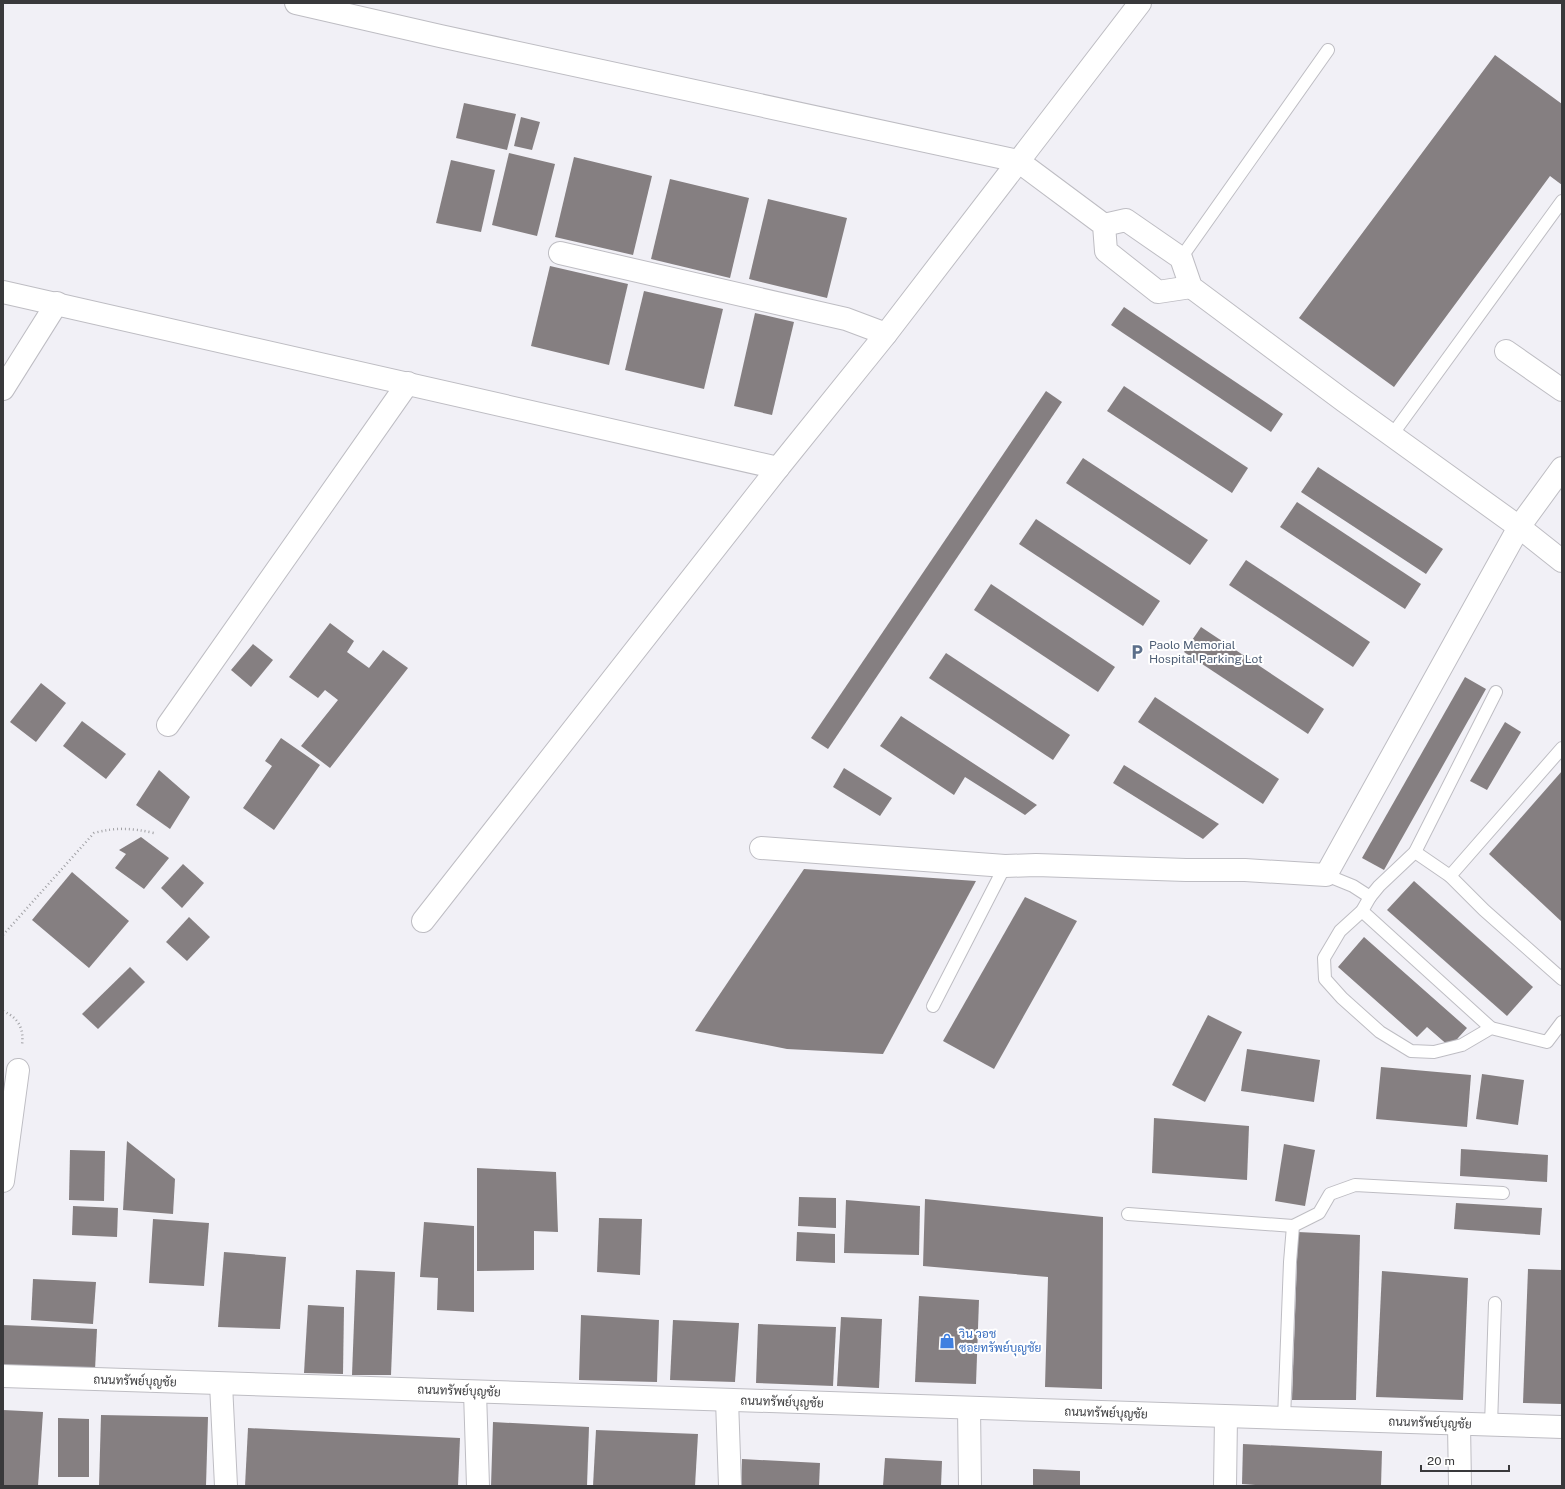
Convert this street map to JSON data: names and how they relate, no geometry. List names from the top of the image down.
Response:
{
  "streets": {
    "street": ["ถนนทรัพย์บุญชัย"]
  },
  "places": {
    "parking": ["Paolo Memorial Hospital Parking Lot"],
    "shop": ["วิน วอช ซอยทรัพย์บุญชัย"]
  },
  "scale_bar": "20 m"
}
